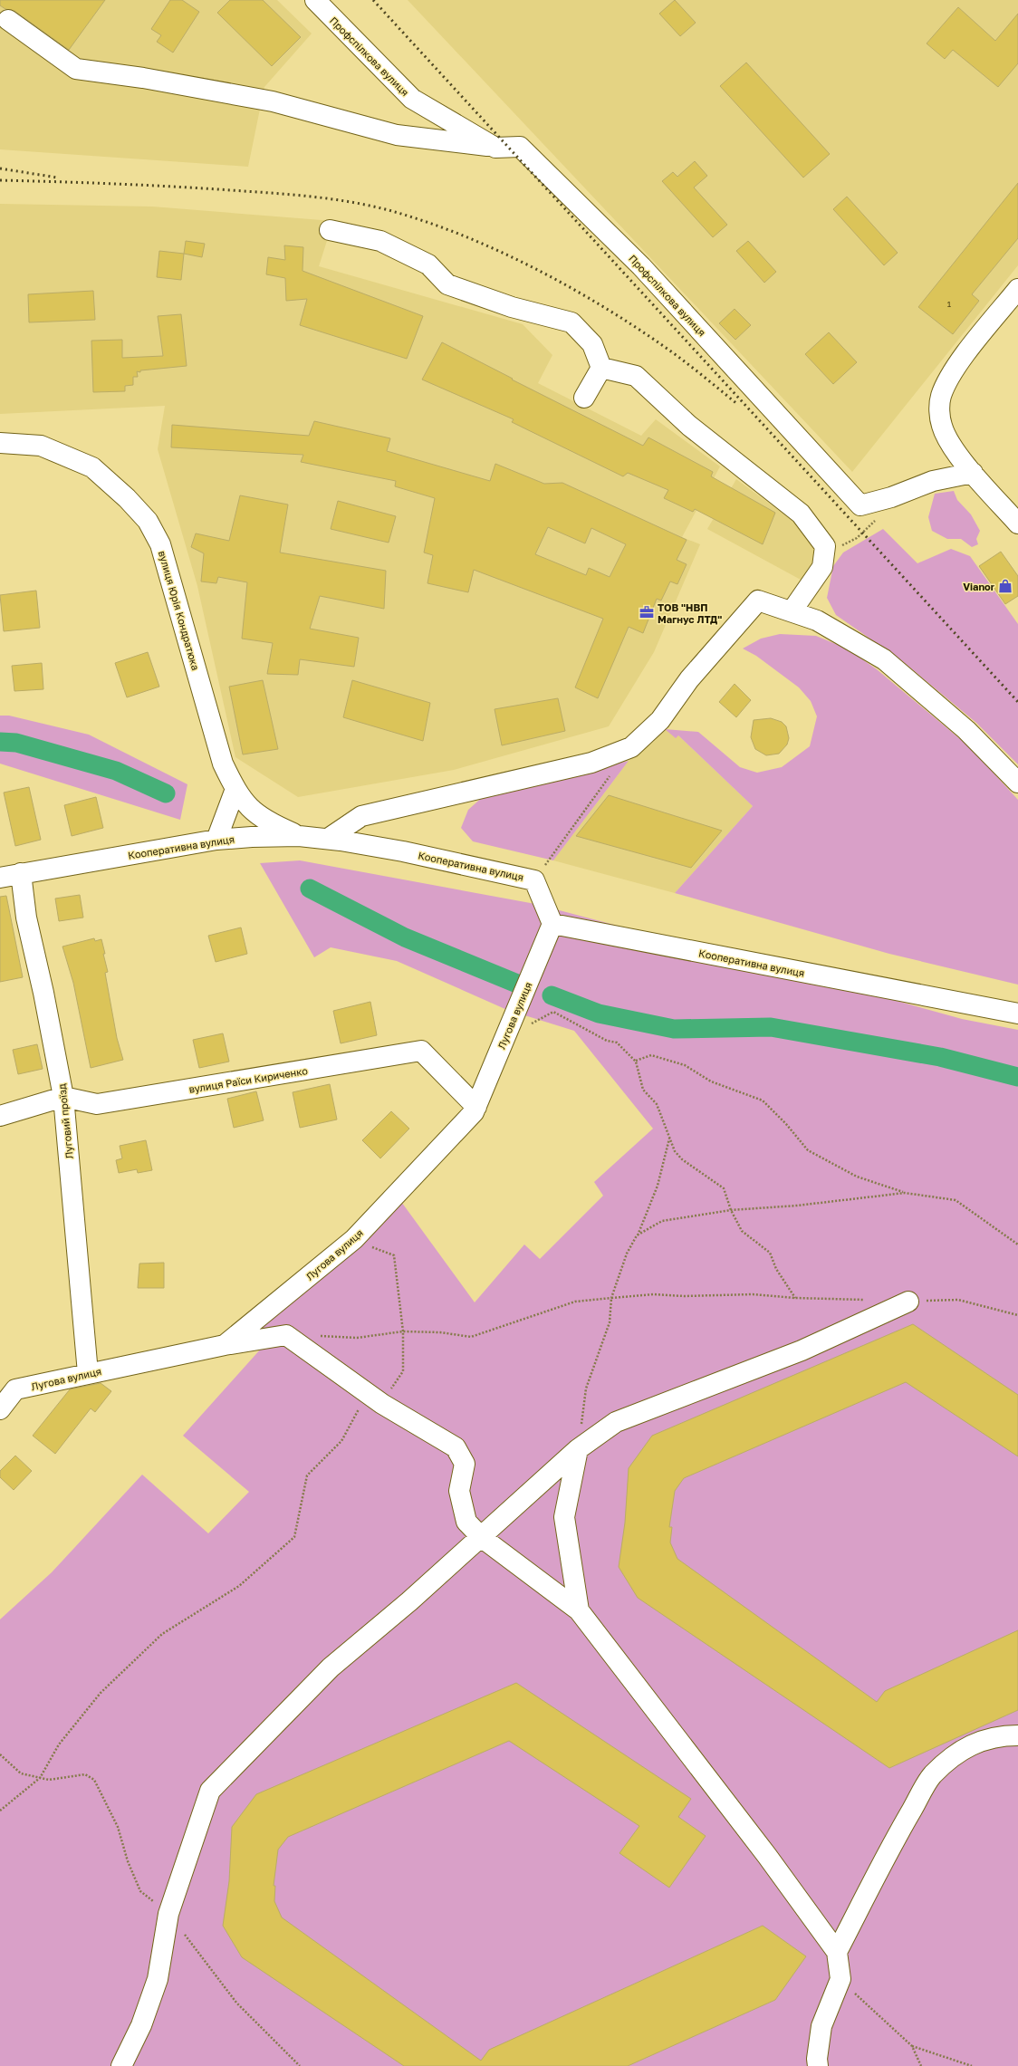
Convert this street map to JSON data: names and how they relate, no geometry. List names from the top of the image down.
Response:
{
  "streets": {
    "street": [
      "Профспілкова вулиця",
      "вулиця Юрія Кондратюка",
      "Кооперативна вулиця",
      "Лугова вулиця",
      "вулиця Раїси Кириченко",
      "Луговий проїзд"
    ]
  },
  "crossings": [
    ["вулиця Юрія Кондратюка", "Кооперативна вулиця"],
    ["Кооперативна вулиця", "Лугова вулиця"],
    ["Кооперативна вулиця", "Луговий проїзд"],
    ["Лугова вулиця", "вулиця Раїси Кириченко"],
    ["Лугова вулиця", "Луговий проїзд"],
    ["вулиця Раїси Кириченко", "Луговий проїзд"]
  ],
  "places": {
    "shop": ["Vianor"],
    "office": ["ТОВ \"НВП Магнус ЛТД\""]
  },
  "house_numbers": ["1"]
}
